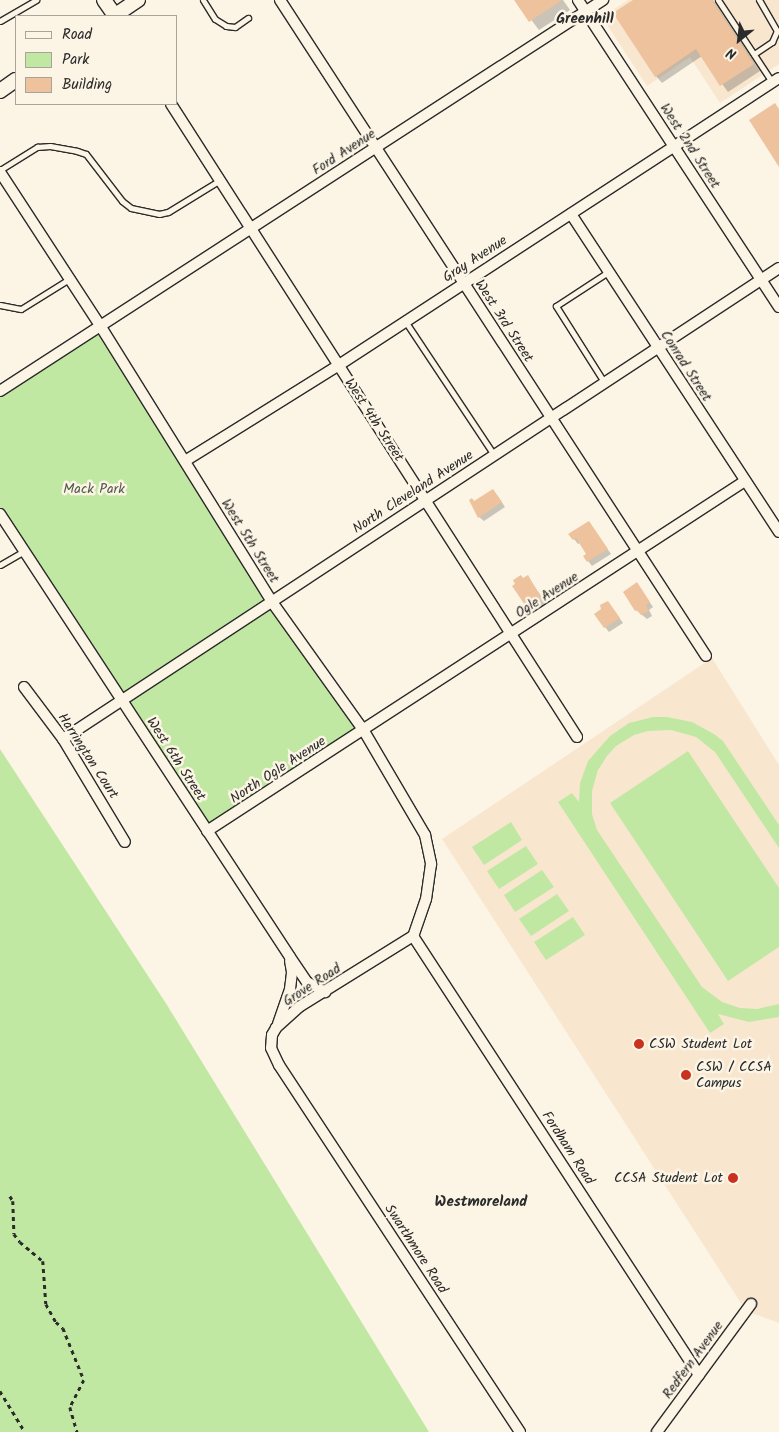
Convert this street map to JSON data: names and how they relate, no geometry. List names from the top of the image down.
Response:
{
  "streets": {
    "street": [
      "West 2nd Street",
      "Ford Avenue",
      "Gray Avenue",
      "West 3rd Street",
      "Conrad Street",
      "West 4th Street",
      "North Cleveland Avenue",
      "West 5th Street",
      "Ogle Avenue",
      "Harrington Court",
      "West 6th Street",
      "North Ogle Avenue",
      "Grove Road",
      "Fordham Road",
      "Swarthmore Road",
      "Redfern Avenue"
    ]
  },
  "crossings": [
    ["West 2nd Street", "Ford Avenue"],
    ["West 2nd Street", "Gray Avenue"],
    ["West 2nd Street", "North Cleveland Avenue"],
    ["Ford Avenue", "West 3rd Street"],
    ["Ford Avenue", "West 4th Street"],
    ["Ford Avenue", "West 5th Street"],
    ["Gray Avenue", "West 3rd Street"],
    ["Gray Avenue", "Conrad Street"],
    ["Gray Avenue", "West 4th Street"],
    ["Gray Avenue", "West 5th Street"],
    ["West 3rd Street", "North Cleveland Avenue"],
    ["West 3rd Street", "Ogle Avenue"],
    ["Conrad Street", "North Cleveland Avenue"],
    ["Conrad Street", "Ogle Avenue"],
    ["West 4th Street", "North Cleveland Avenue"],
    ["West 4th Street", "Ogle Avenue"],
    ["North Cleveland Avenue", "West 5th Street"],
    ["North Cleveland Avenue", "Harrington Court"],
    ["North Cleveland Avenue", "West 6th Street"],
    ["West 5th Street", "Ogle Avenue"],
    ["West 5th Street", "North Ogle Avenue"],
    ["West 5th Street", "Grove Road"],
    ["West 5th Street", "Fordham Road"],
    ["Ogle Avenue", "North Ogle Avenue"],
    ["West 6th Street", "North Ogle Avenue"],
    ["West 6th Street", "Grove Road"],
    ["Grove Road", "Fordham Road"],
    ["Grove Road", "Swarthmore Road"],
    ["Fordham Road", "Redfern Avenue"]
  ],
  "districts": ["Greenhill", "Westmoreland"],
  "parks": ["Mack Park"],
  "places": ["CSW Student Lot", "CSW / CCSA Campus", "CCSA Student Lot"],
  "legend": ["Road", "Park", "Building"],
  "north": "bottom left"
}
